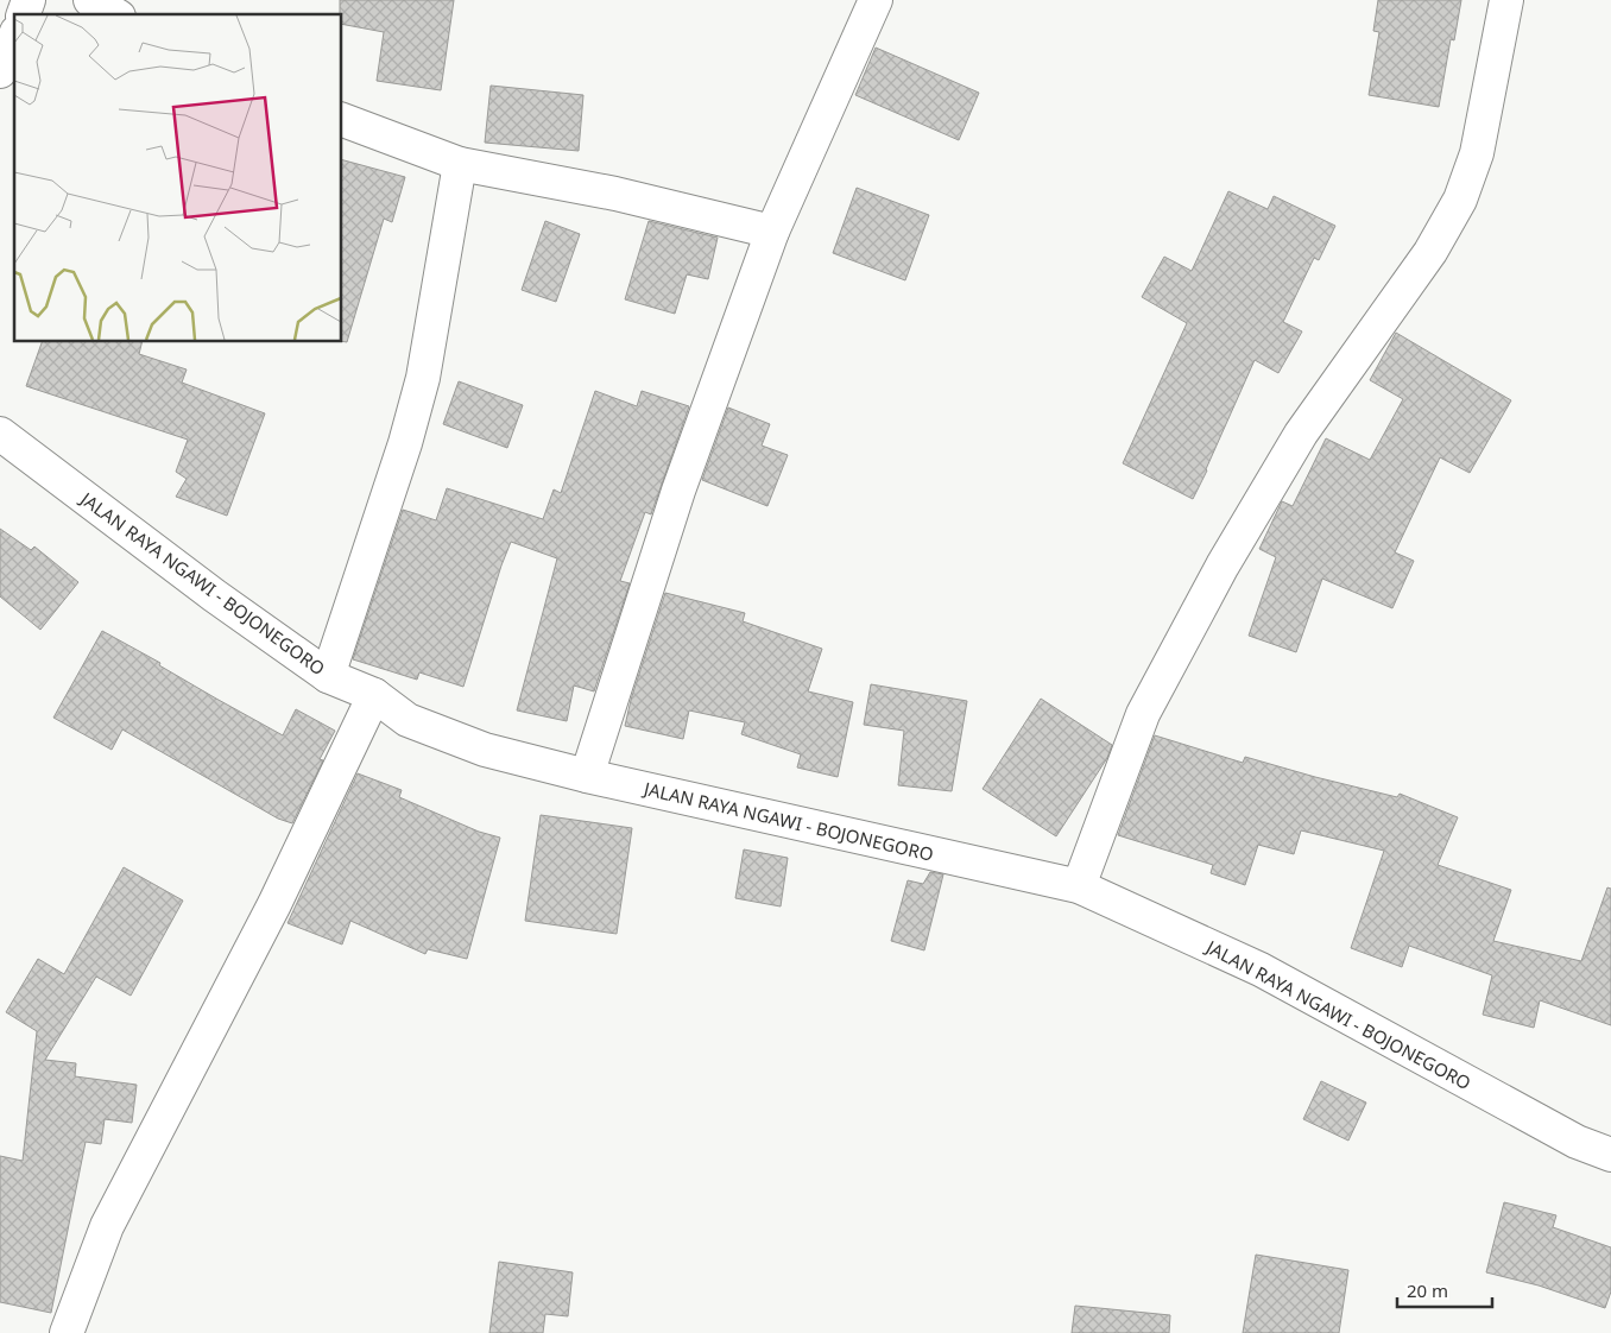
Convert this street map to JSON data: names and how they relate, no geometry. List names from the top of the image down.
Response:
{
  "streets": {
    "main road": ["JALAN RAYA NGAWI - BOJONEGORO"]
  },
  "scale_bar": "20 m"
}
